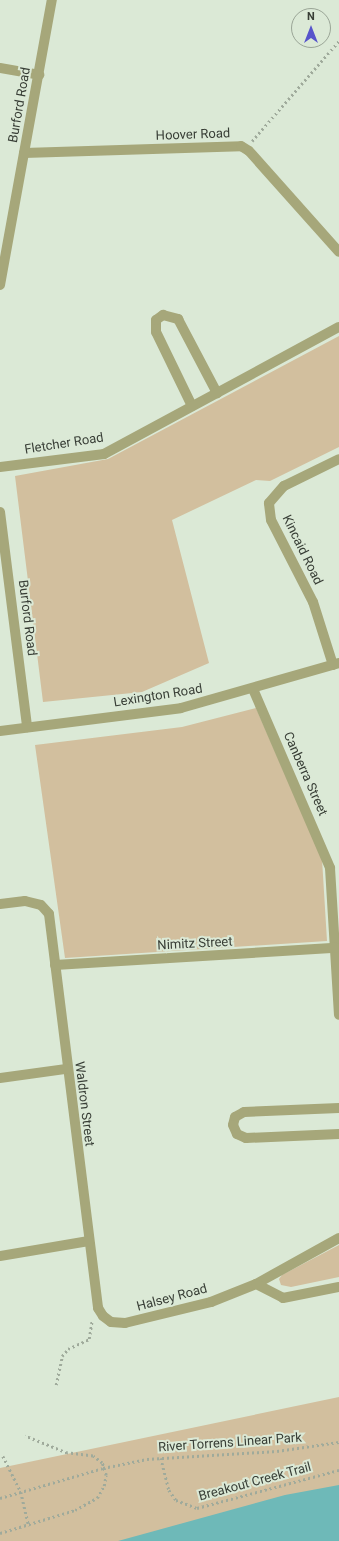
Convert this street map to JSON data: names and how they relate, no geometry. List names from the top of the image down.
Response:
{
  "streets": {
    "street": [
      "Burford Road",
      "Hoover Road",
      "Fletcher Road",
      "Kincaid Road",
      "Lexington Road",
      "Canberra Street",
      "Nimitz Street",
      "Waldron Street",
      "Halsey Road"
    ],
    "path": ["River Torrens Linear Park", "Breakout Creek Trail"]
  },
  "crossings": [
    ["Burford Road", "Hoover Road"],
    ["Burford Road", "Lexington Road"],
    ["Kincaid Road", "Lexington Road"],
    ["Lexington Road", "Canberra Street"],
    ["Canberra Street", "Nimitz Street"],
    ["Nimitz Street", "Waldron Street"],
    ["Waldron Street", "Halsey Road"],
    ["River Torrens Linear Park", "Breakout Creek Trail"]
  ],
  "north": "top"
}
